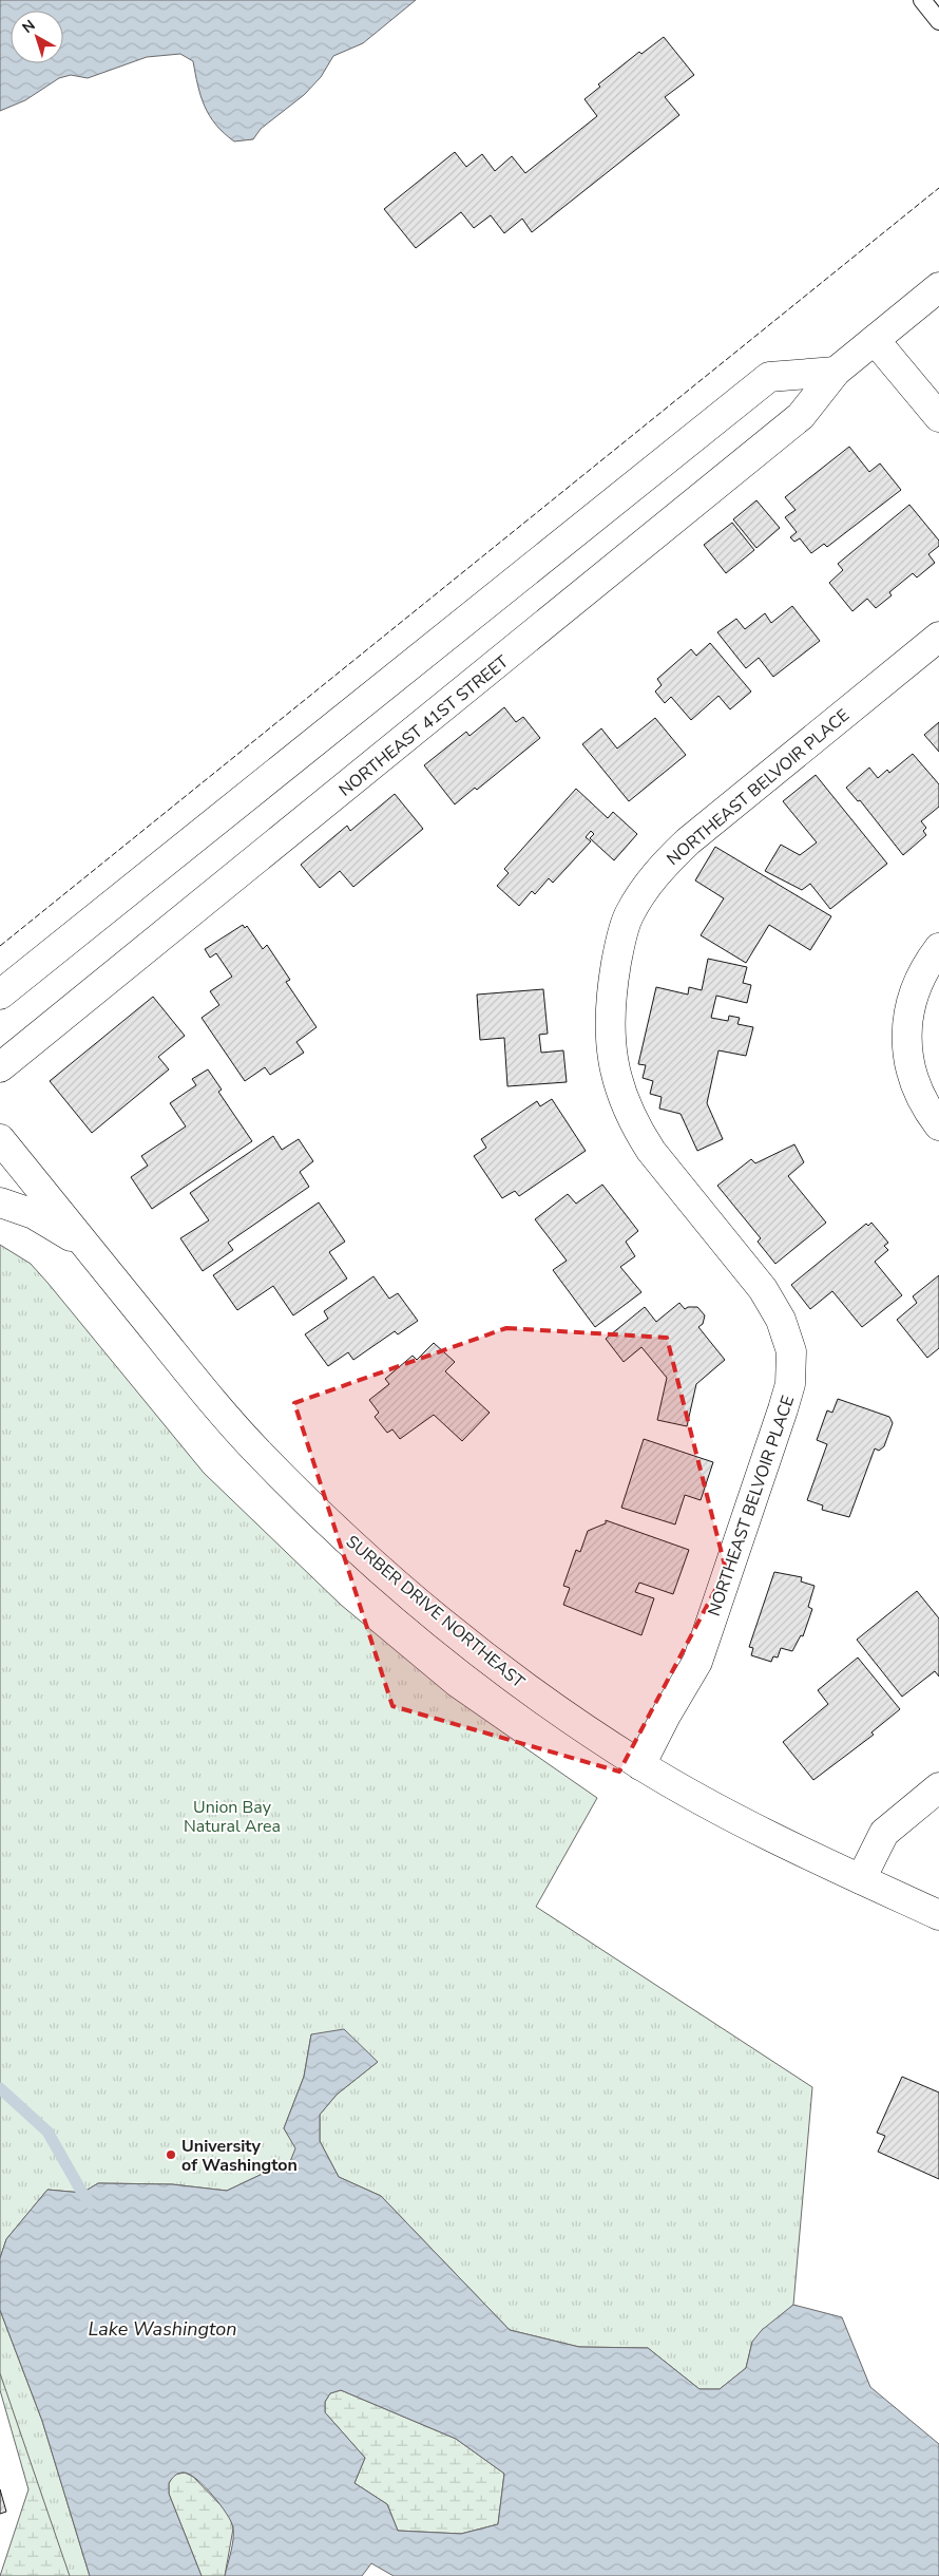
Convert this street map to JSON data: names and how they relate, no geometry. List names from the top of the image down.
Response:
{
  "streets": {
    "street": ["NORTHEAST 41ST STREET", "NORTHEAST BELVOIR PLACE", "SURBER DRIVE NORTHEAST"]
  },
  "crossings": [
    ["NORTHEAST BELVOIR PLACE", "SURBER DRIVE NORTHEAST"]
  ],
  "water": ["Lake Washington"],
  "parks": ["Union Bay Natural Area"],
  "places": ["University of Washington"],
  "north": "top left"
}
